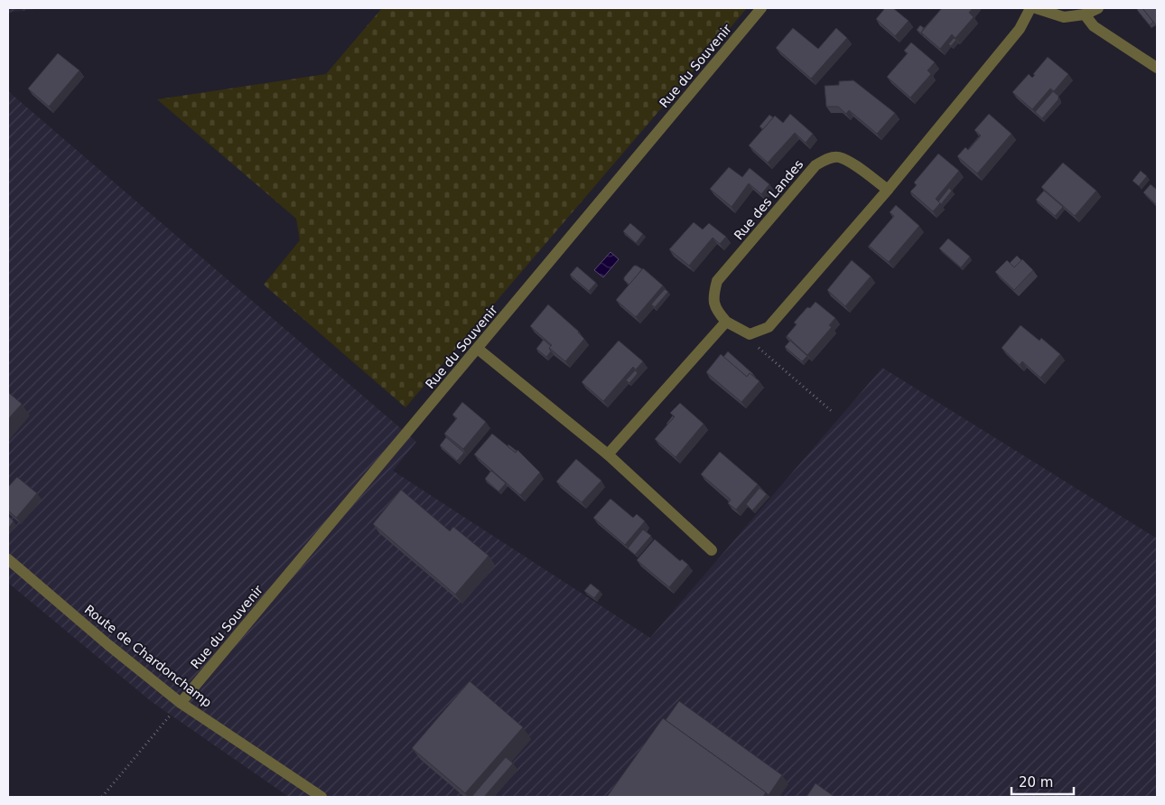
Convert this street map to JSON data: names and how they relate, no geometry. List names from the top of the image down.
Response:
{
  "streets": {
    "street": ["Rue du Souvenir", "Rue des Landes", "Route de Chardonchamp"]
  },
  "crossings": [
    ["Rue du Souvenir", "Route de Chardonchamp"]
  ],
  "scale_bar": "20 m"
}
